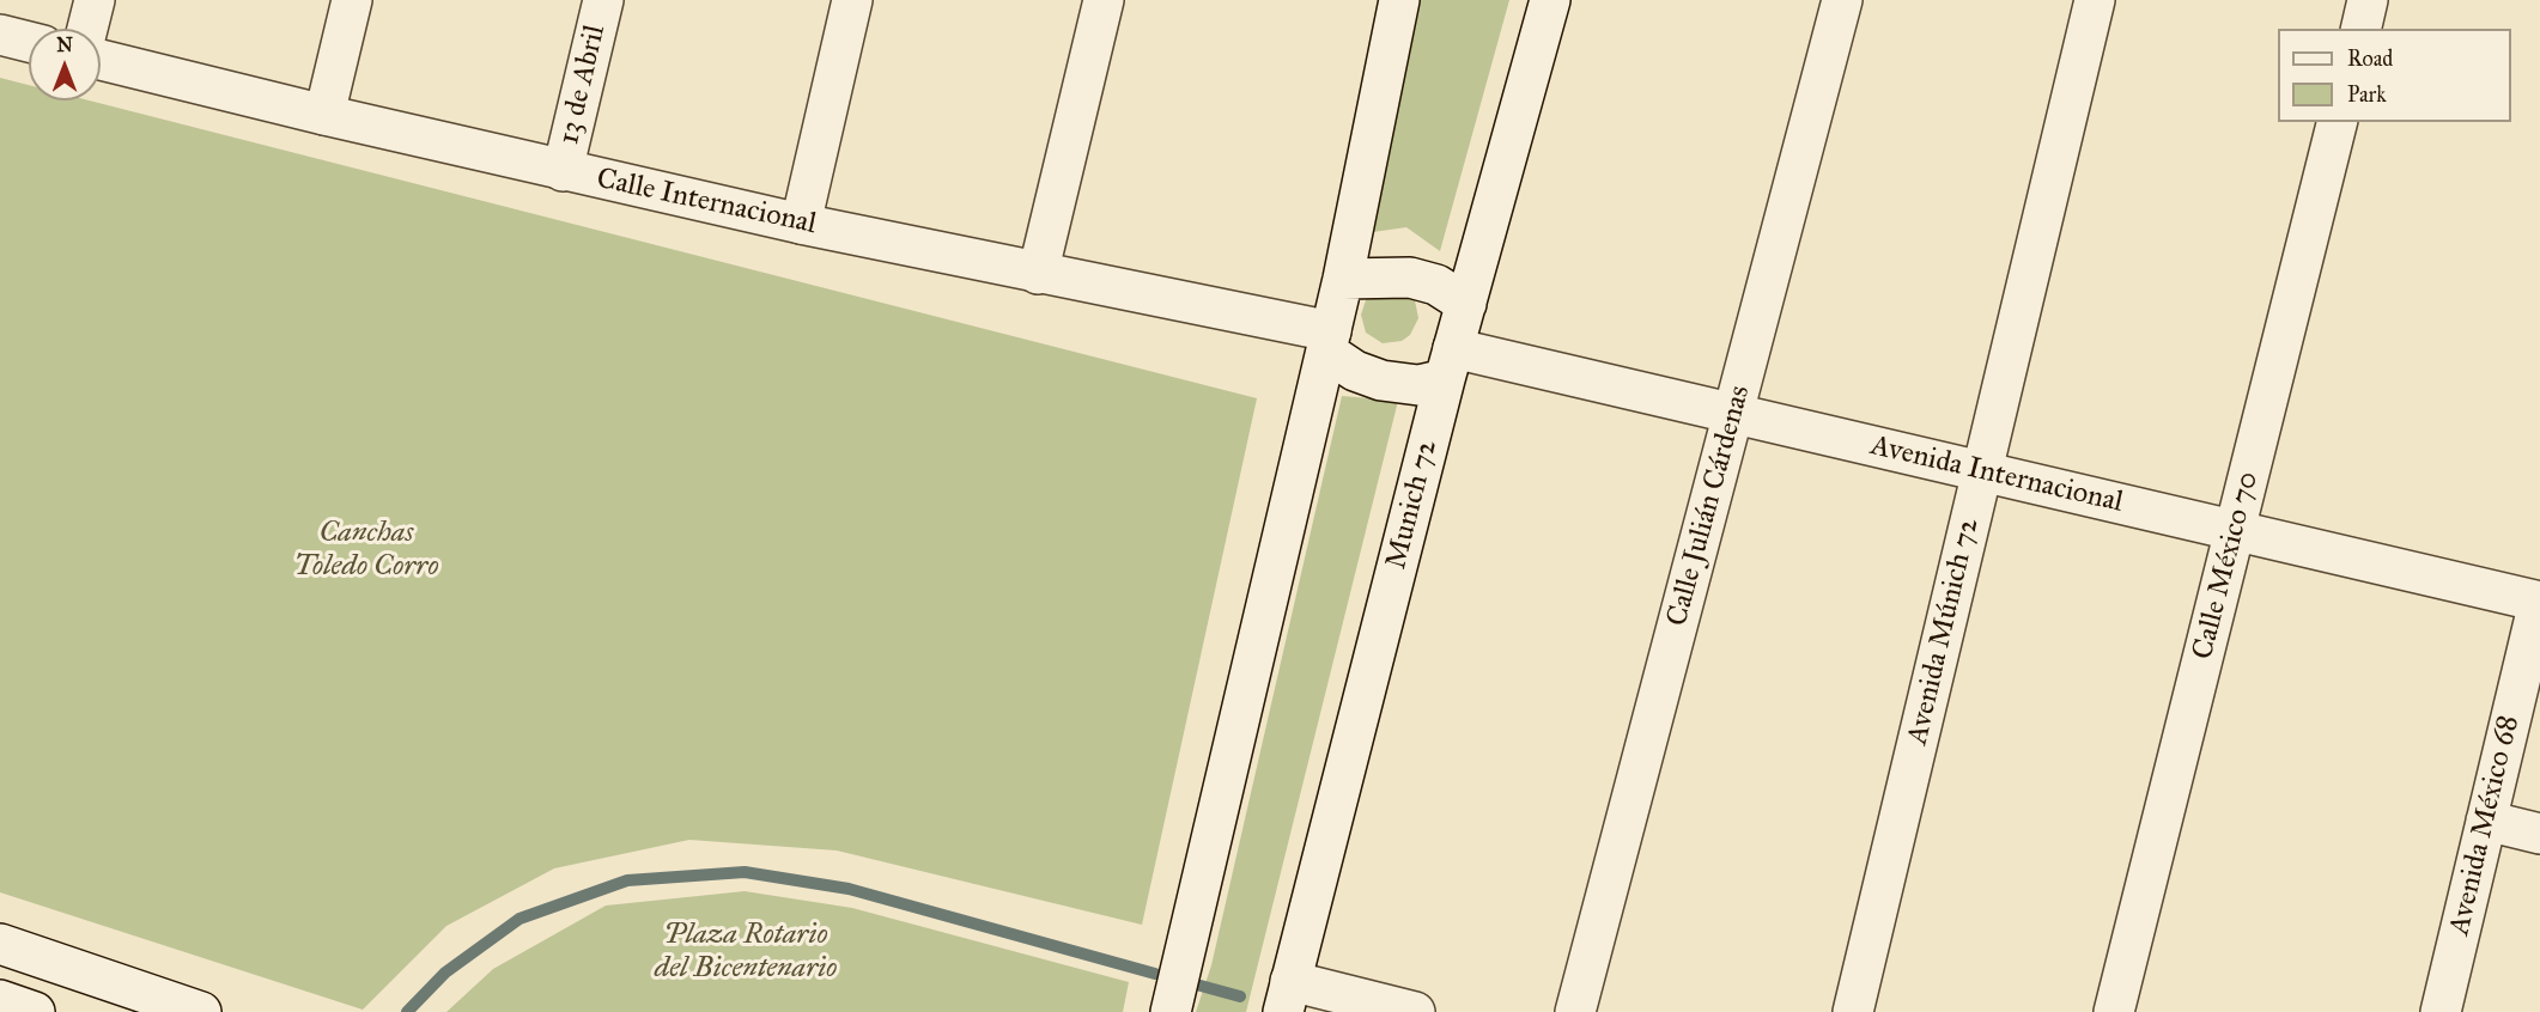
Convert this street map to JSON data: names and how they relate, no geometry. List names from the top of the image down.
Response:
{
  "streets": {
    "street": [
      "13 de Abril",
      "Calle Internacional",
      "Avenida Internacional",
      "Munich 72",
      "Calle Julián Cárdenas",
      "Calle México 70",
      "Avenida Múnich 72",
      "Avenida México 68"
    ]
  },
  "crossings": [
    ["13 de Abril", "Calle Internacional"],
    ["Calle Internacional", "Avenida Internacional"],
    ["Calle Internacional", "Munich 72"],
    ["Avenida Internacional", "Munich 72"],
    ["Avenida Internacional", "Calle Julián Cárdenas"],
    ["Avenida Internacional", "Calle México 70"],
    ["Avenida Internacional", "Avenida Múnich 72"],
    ["Avenida Internacional", "Avenida México 68"]
  ],
  "parks": ["Canchas Toledo Corro", "Plaza Rotario del Bicentenario"],
  "legend": ["Road", "Park"],
  "north": "top"
}
